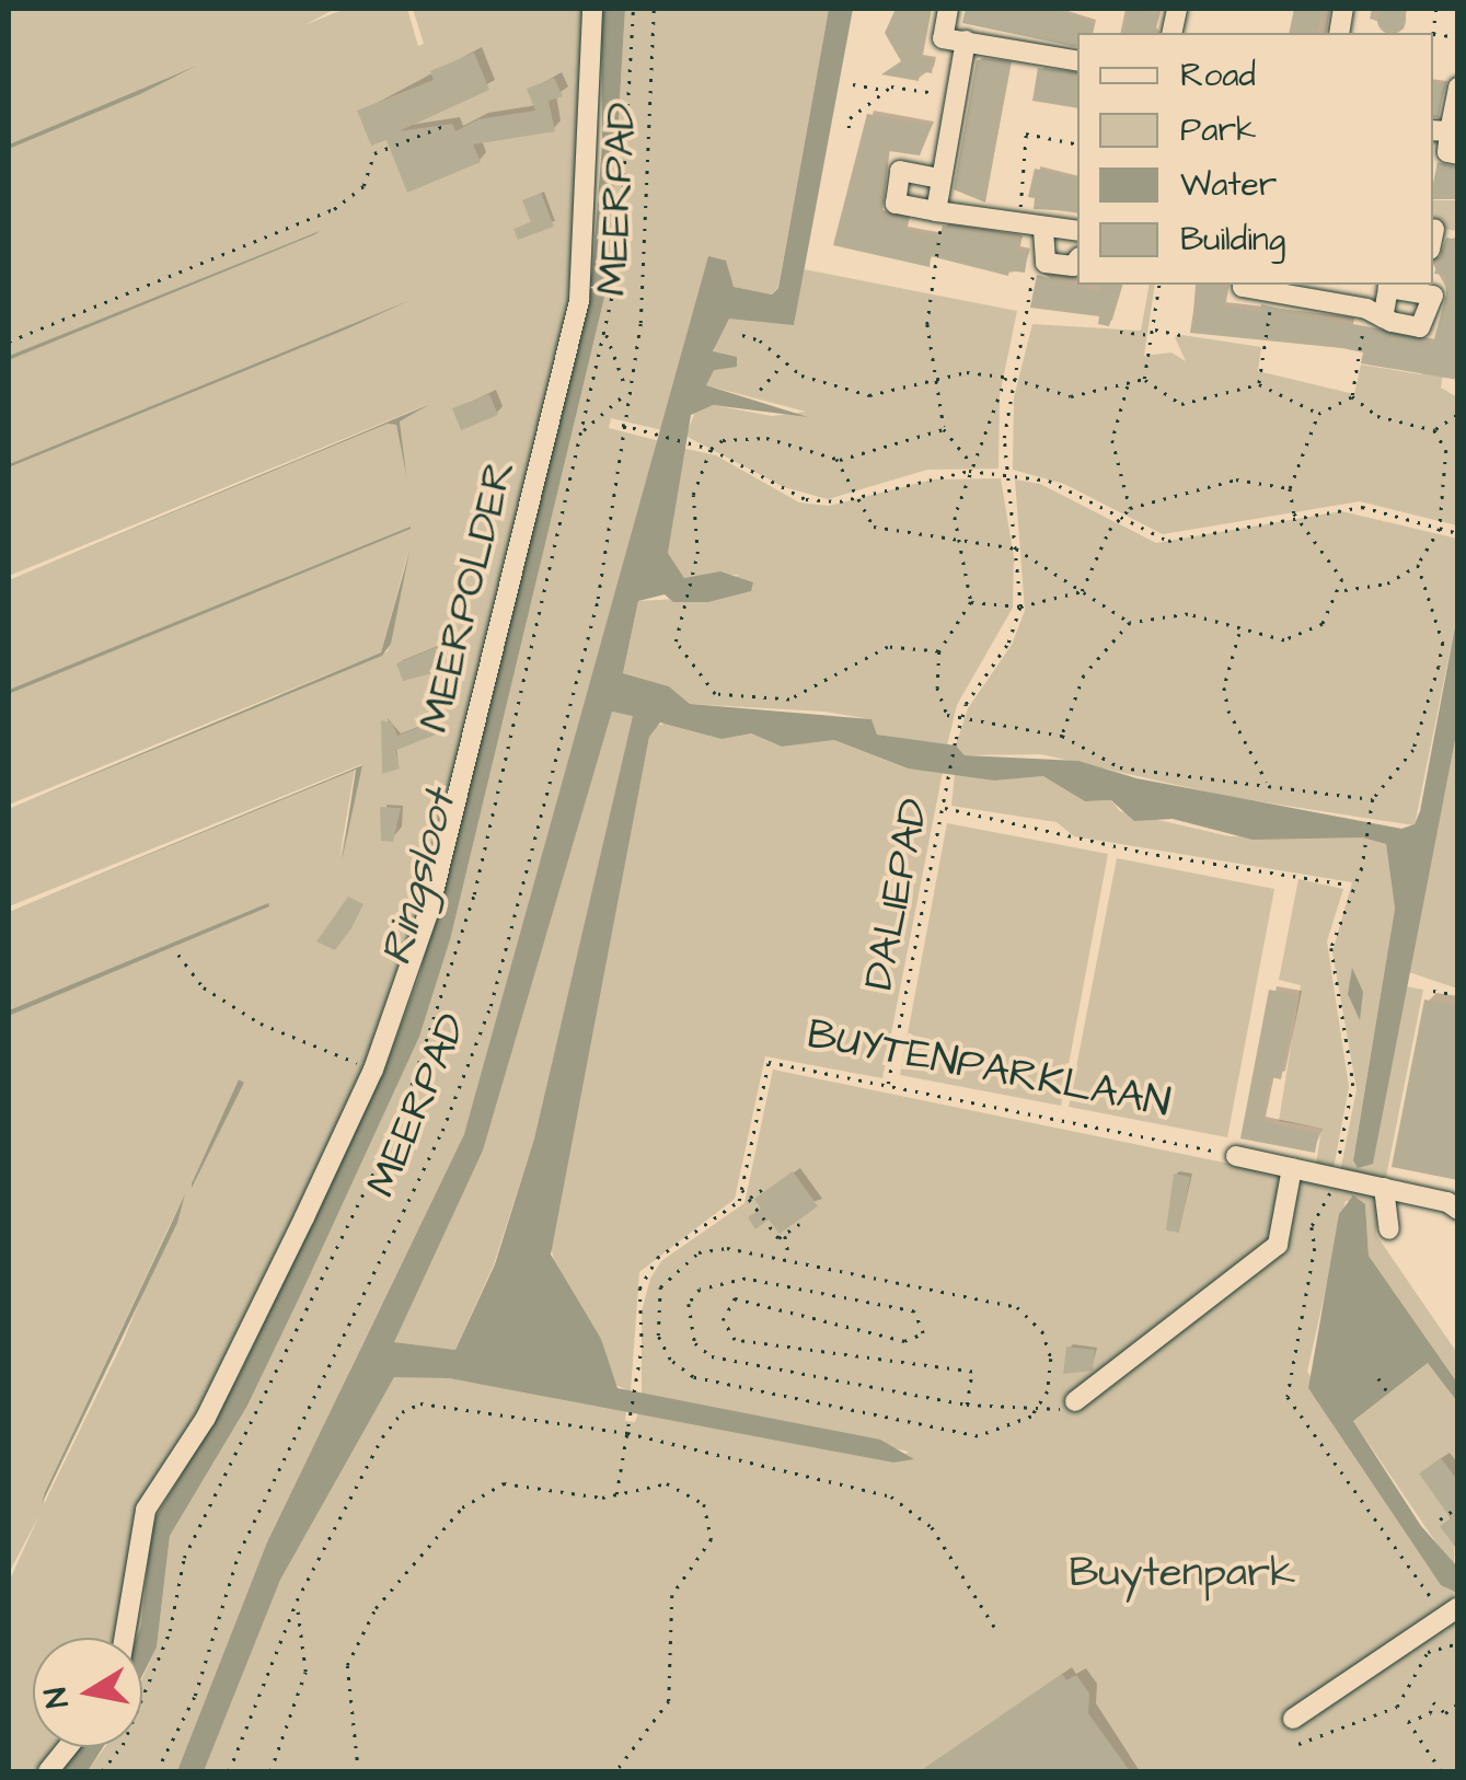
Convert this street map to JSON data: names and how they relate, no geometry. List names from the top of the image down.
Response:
{
  "streets": {
    "street": ["MEERPOLDER"],
    "path": ["MEERPAD", "DALIEPAD", "BUYTENPARKLAAN"]
  },
  "crossings": [
    ["DALIEPAD", "BUYTENPARKLAAN"]
  ],
  "water": ["Ringsloot"],
  "parks": ["Buytenpark"],
  "legend": [
    "Road",
    "Park",
    "Water",
    "Building"
  ],
  "north": "left"
}
